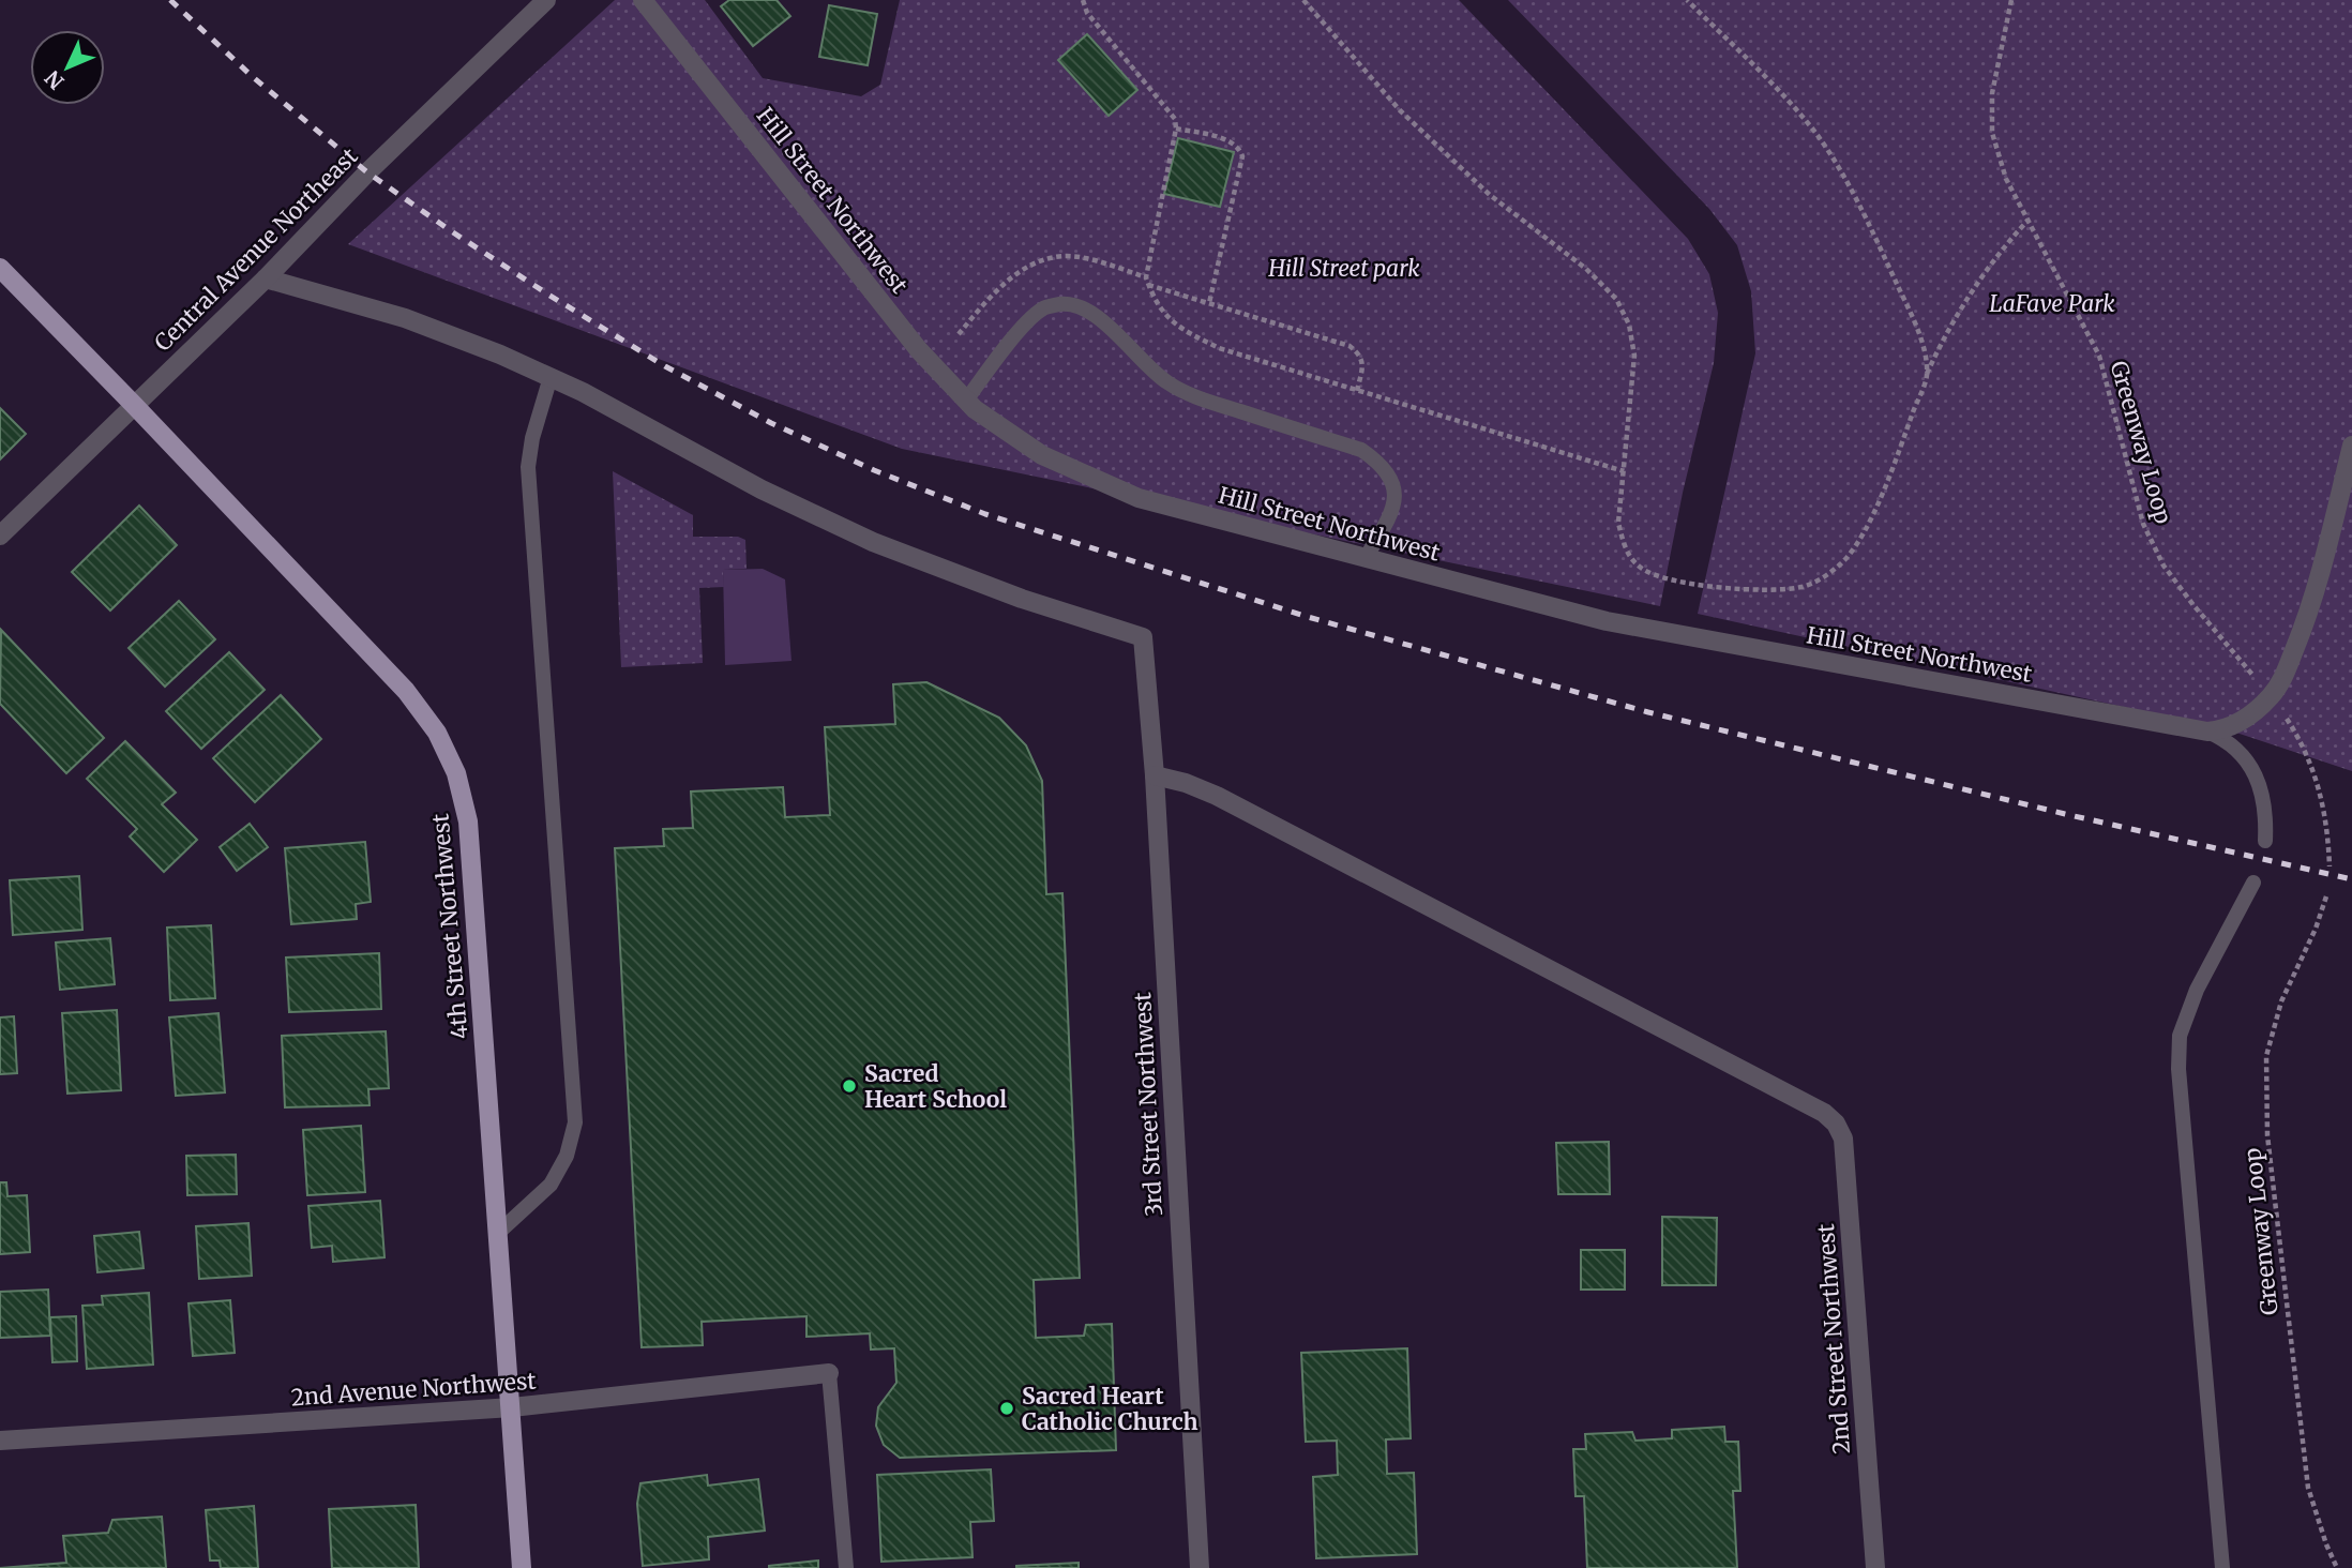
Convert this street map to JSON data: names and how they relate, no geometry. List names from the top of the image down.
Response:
{
  "streets": {
    "main road": ["4th Street Northwest"],
    "street": [
      "Hill Street Northwest",
      "Central Avenue Northeast",
      "3rd Street Northwest",
      "2nd Street Northwest",
      "2nd Avenue Northwest"
    ],
    "path": ["Greenway Loop"]
  },
  "crossings": [
    ["Central Avenue Northeast", "4th Street Northwest"],
    ["4th Street Northwest", "2nd Avenue Northwest"],
    ["3rd Street Northwest", "2nd Street Northwest"]
  ],
  "parks": ["Hill Street park", "LaFave Park"],
  "places": ["Sacred Heart School", "Sacred Heart Catholic Church"],
  "north": "bottom left"
}
